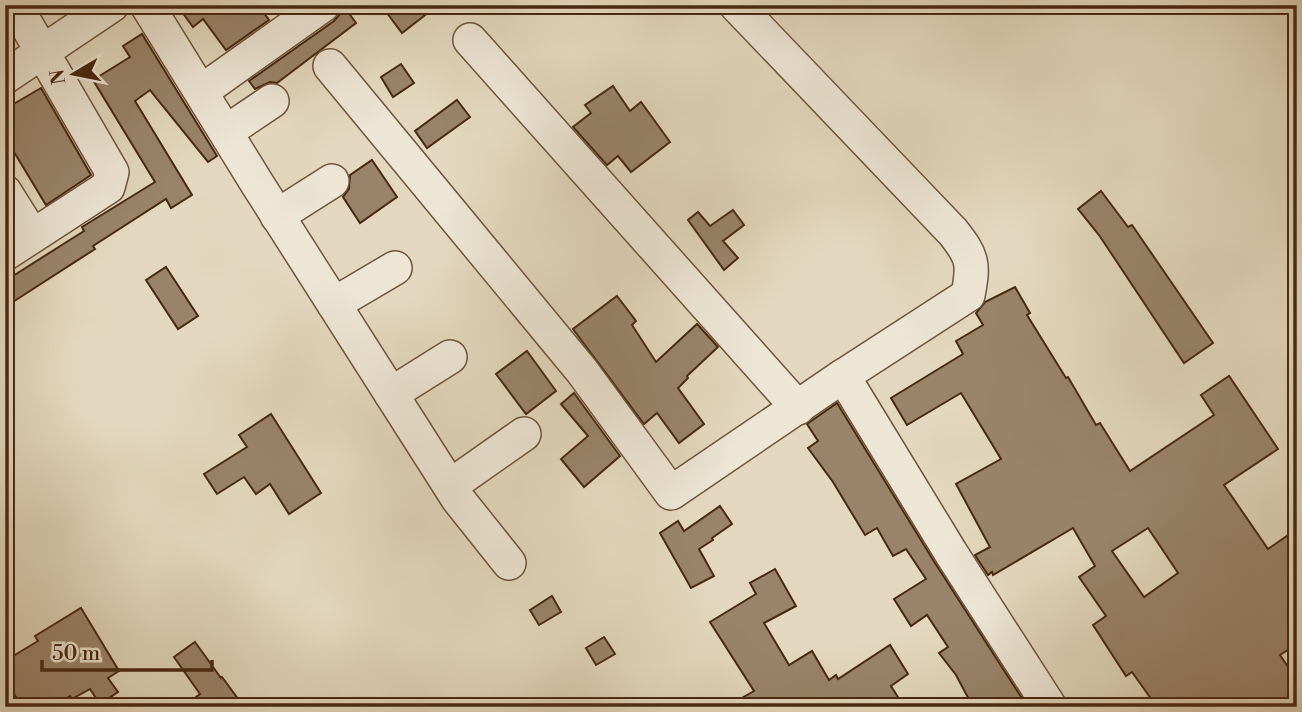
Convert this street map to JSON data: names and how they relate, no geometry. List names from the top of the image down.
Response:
{
  "scale_bar": "50 m",
  "north": "left"
}
